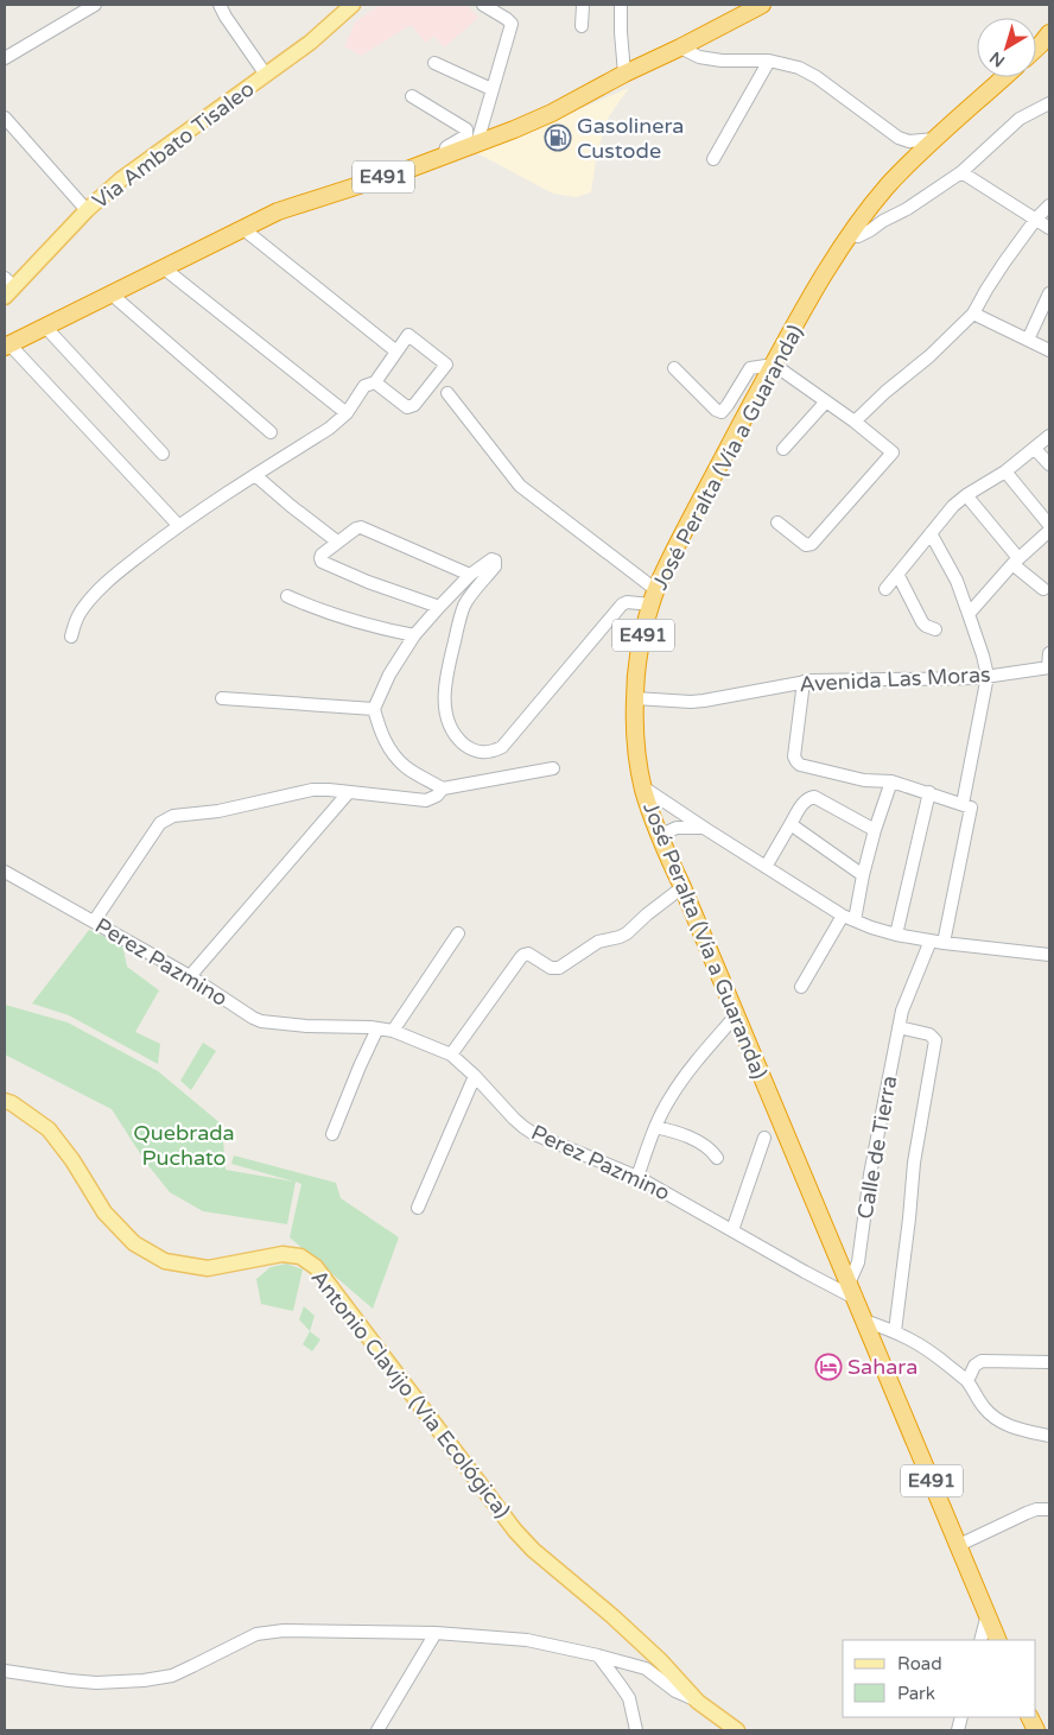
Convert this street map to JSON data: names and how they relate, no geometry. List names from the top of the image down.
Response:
{
  "streets": {
    "highway": ["E491", "José Peralta (Vía a Guaranda)"],
    "main road": ["Via Ambato Tisaleo", "Antonio Clavijo (Via Ecológica)"],
    "street": ["Avenida Las Moras", "Perez Pazmino", "Calle de Tierra"]
  },
  "crossings": [
    ["José Peralta (Vía a Guaranda)", "Avenida Las Moras"],
    ["José Peralta (Vía a Guaranda)", "Perez Pazmino"],
    ["José Peralta (Vía a Guaranda)", "Calle de Tierra"],
    ["Perez Pazmino", "Calle de Tierra"]
  ],
  "parks": ["Quebrada Puchato"],
  "places": {
    "fuel station": ["Gasolinera Custode"],
    "hotel": ["Sahara"]
  },
  "legend": ["Road", "Park"],
  "north": "bottom left"
}
